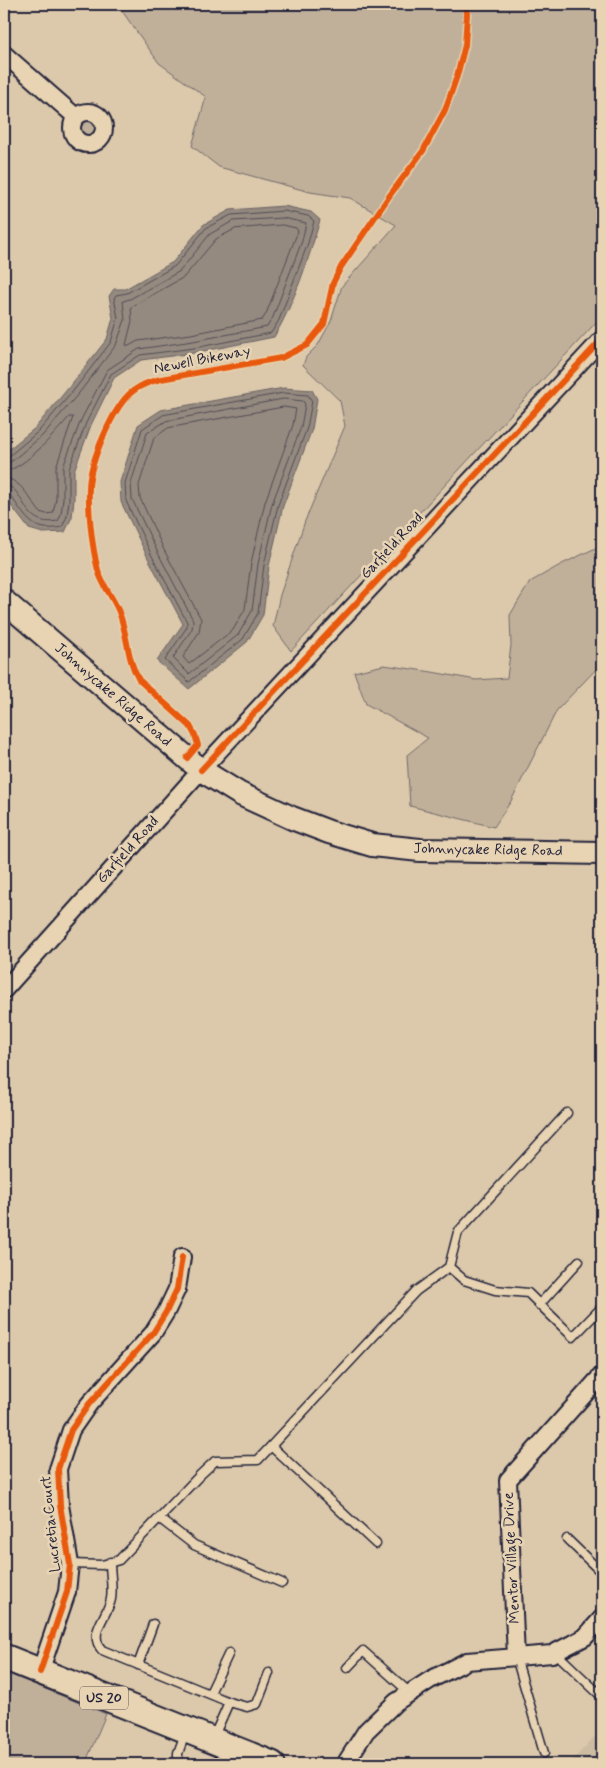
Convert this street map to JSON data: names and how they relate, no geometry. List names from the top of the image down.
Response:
{
  "streets": {
    "main road": ["Johnnycake Ridge Road", "US 20"],
    "street": ["Garfield Road", "Lucretia Court", "Mentor Village Drive"],
    "cycle path": ["Newell Bikeway"]
  },
  "crossings": [
    ["Garfield Road", "Johnnycake Ridge Road"],
    ["Lucretia Court", "US 20"]
  ]
}
